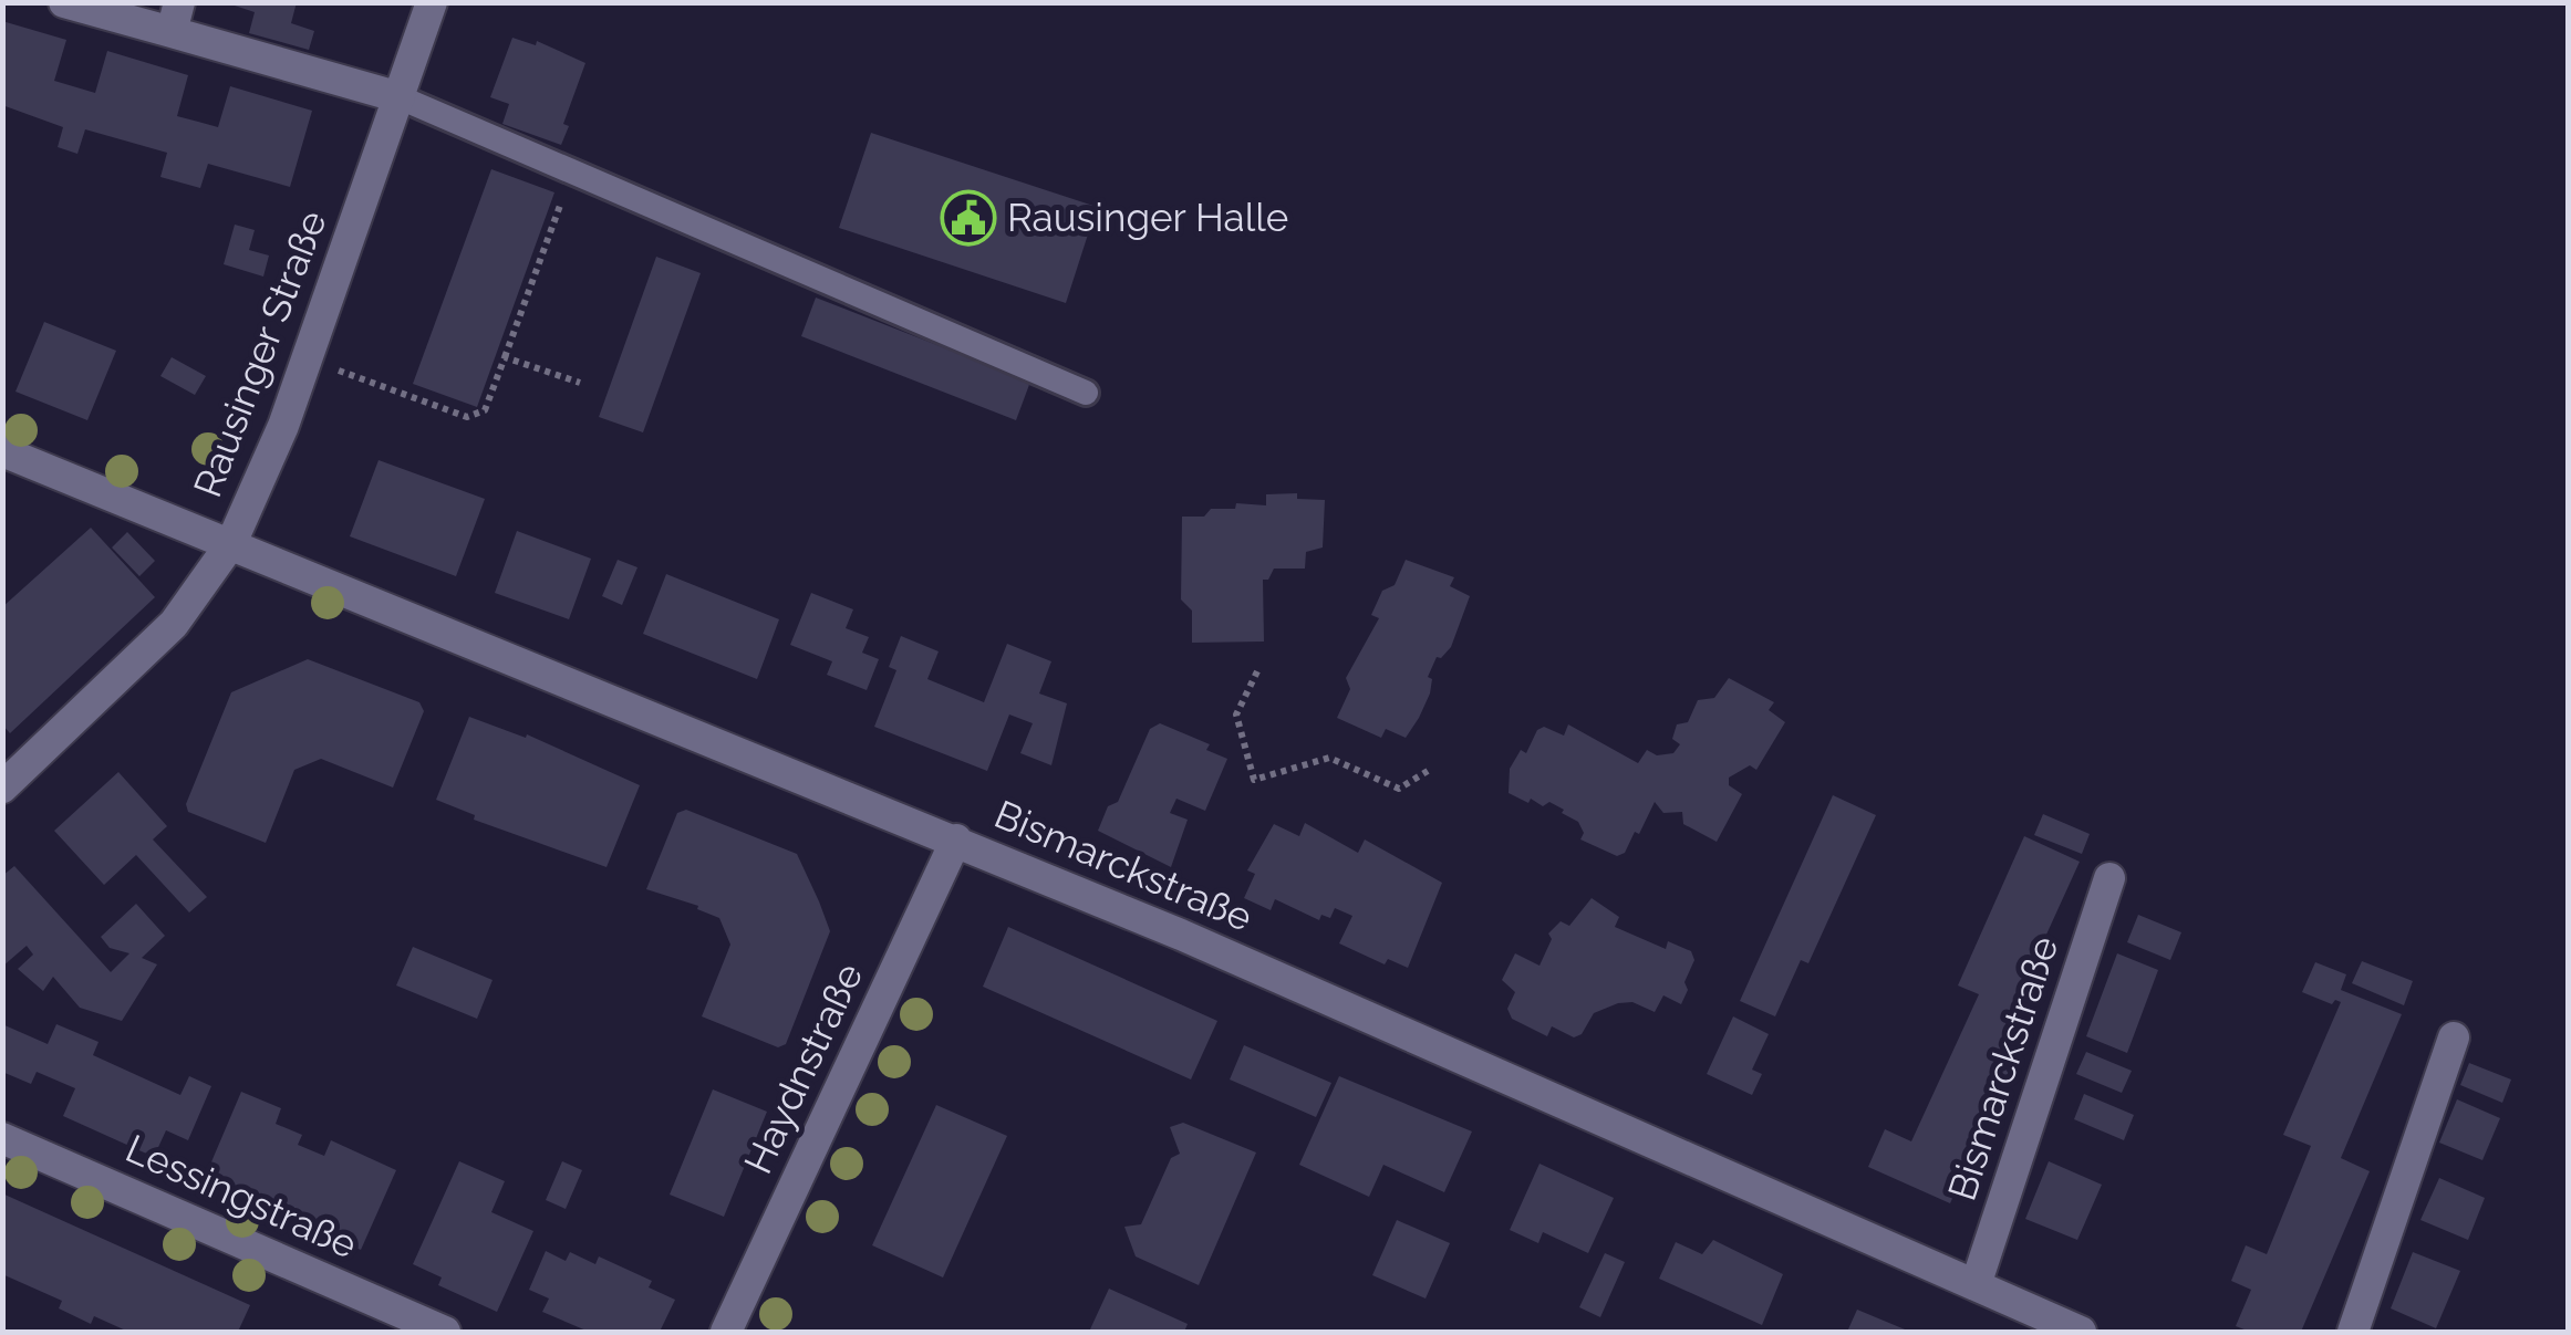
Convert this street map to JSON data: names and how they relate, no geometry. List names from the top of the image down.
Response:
{
  "streets": {
    "street": [
      "Rausinger Straße",
      "Bismarckstraße",
      "Haydnstraße",
      "Lessingstraße"
    ]
  },
  "crossings": [
    ["Rausinger Straße", "Bismarckstraße"],
    ["Bismarckstraße", "Haydnstraße"]
  ],
  "places": {
    "public building": ["Rausinger Halle"]
  }
}
